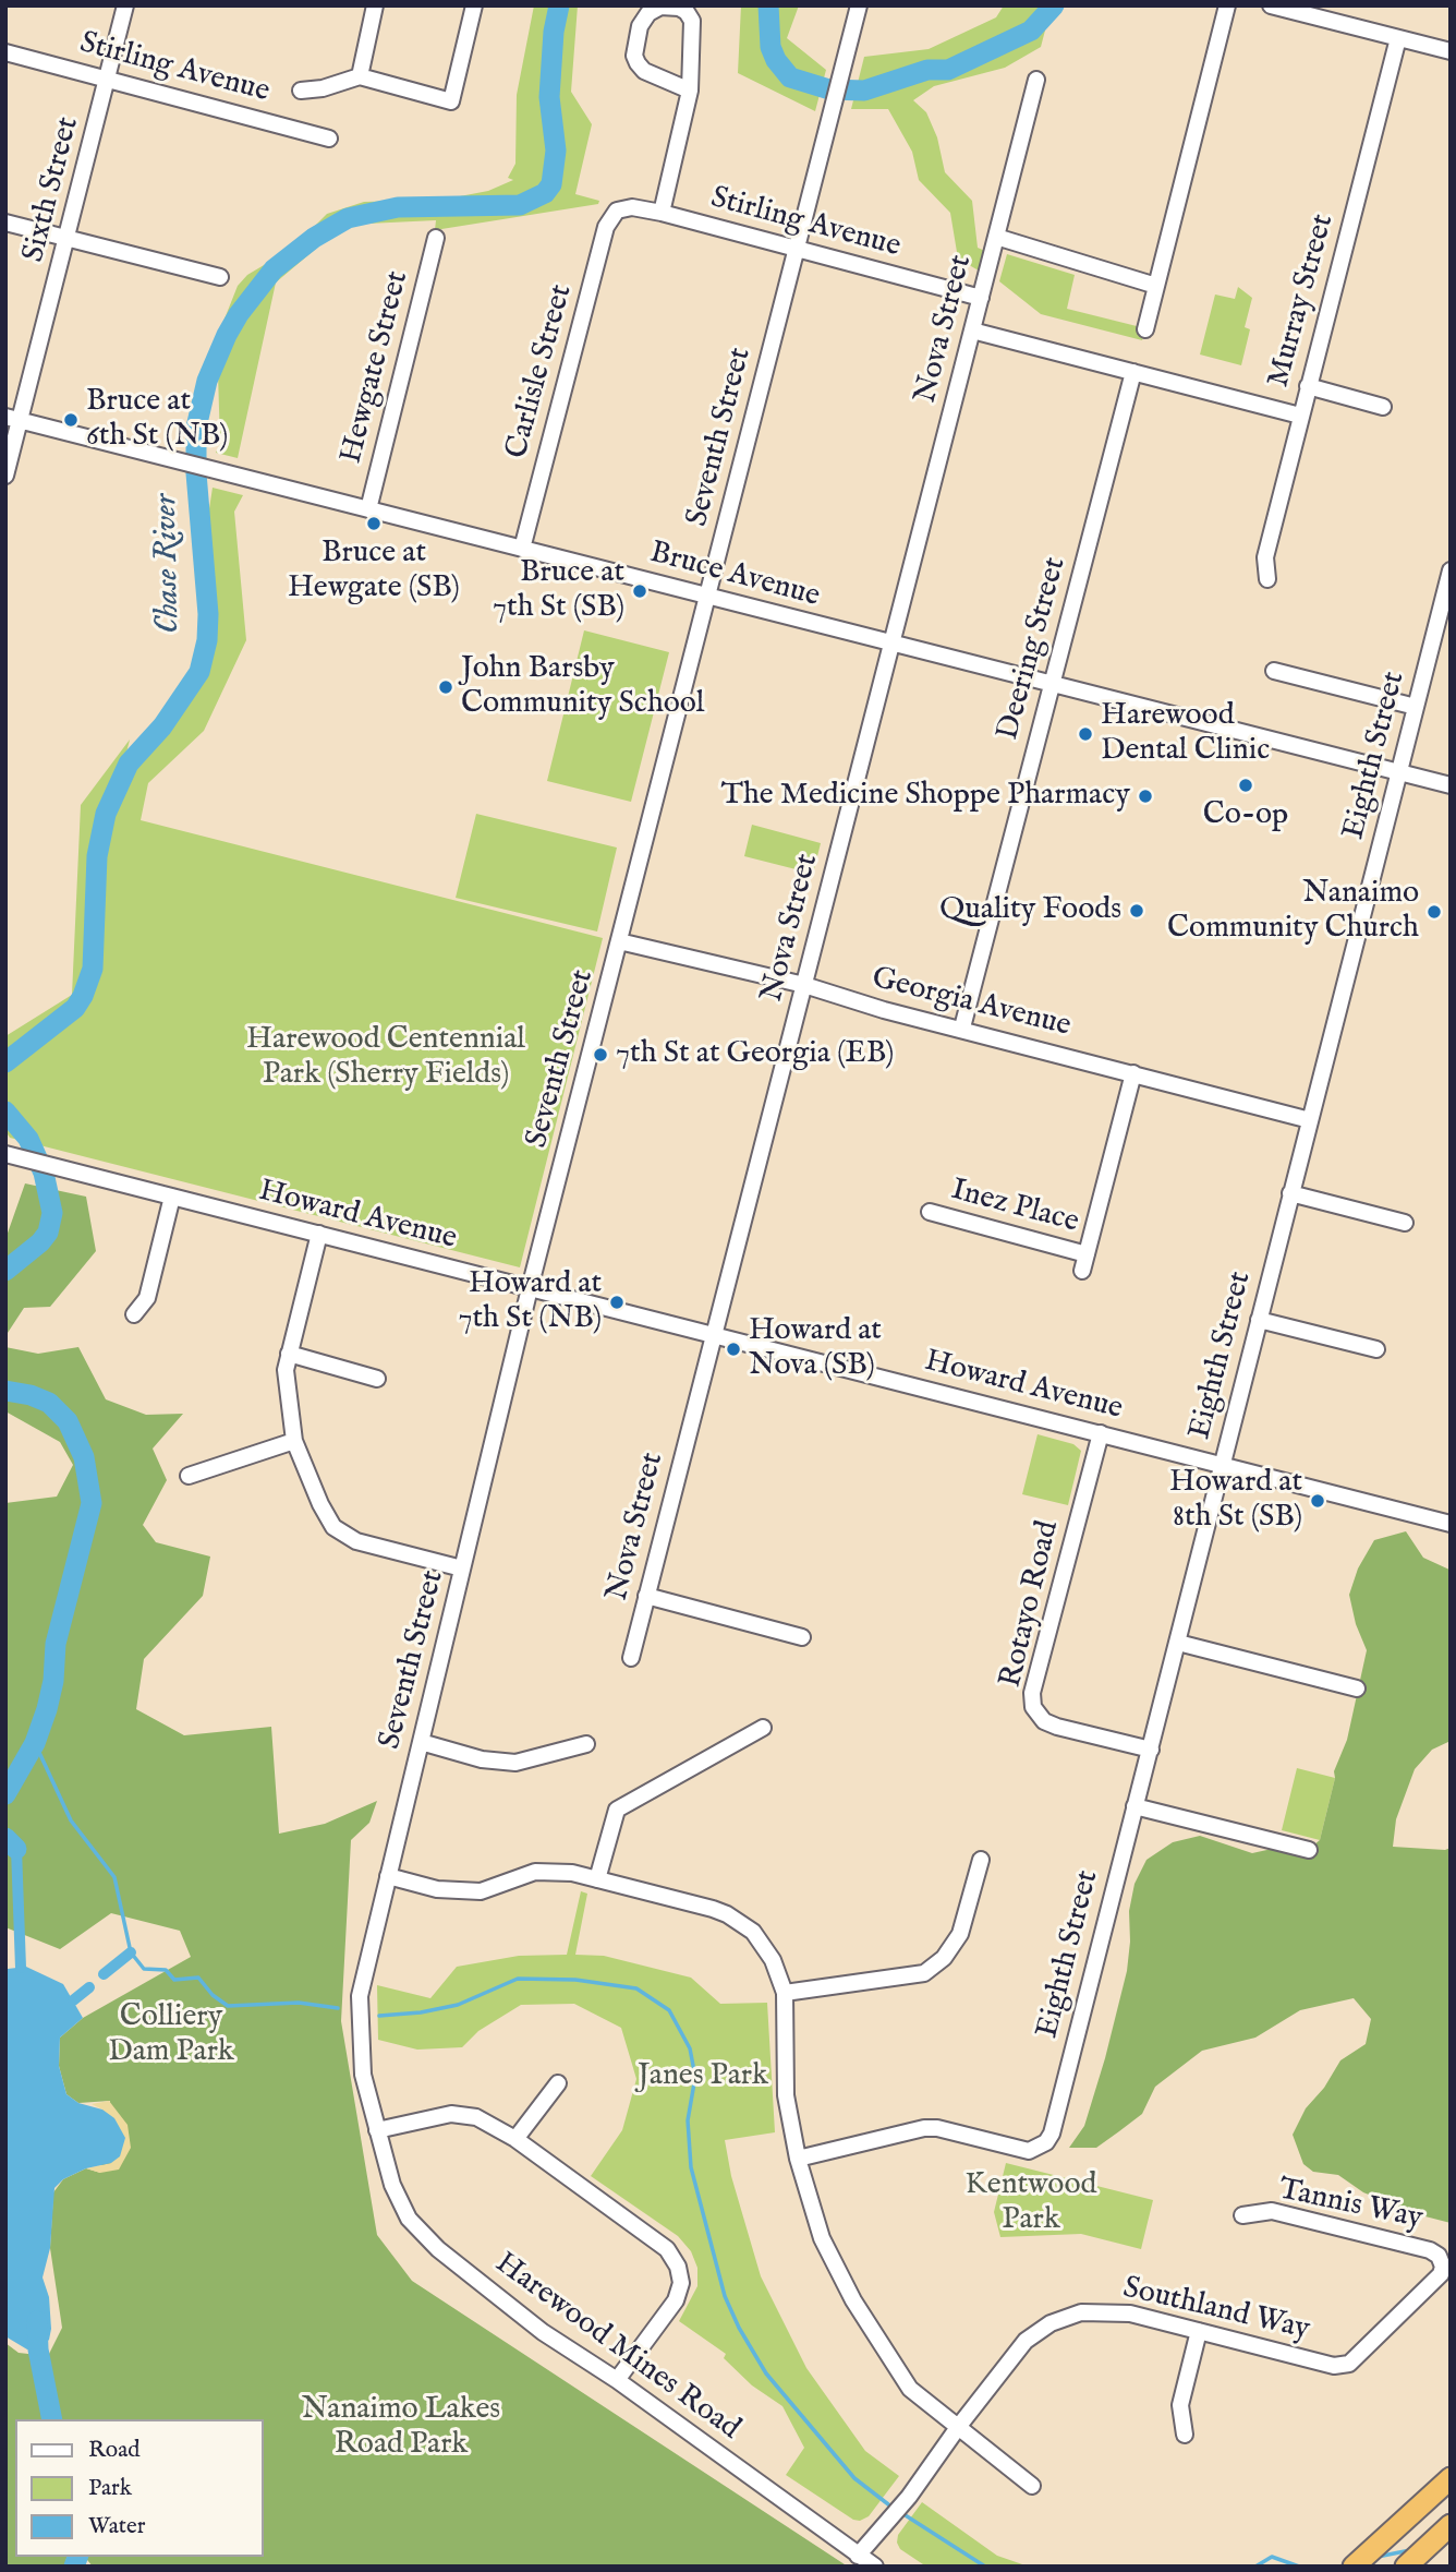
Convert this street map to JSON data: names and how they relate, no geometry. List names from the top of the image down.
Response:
{
  "streets": {
    "street": [
      "Stirling Avenue",
      "Sixth Street",
      "Murray Street",
      "Nova Street",
      "Hewgate Street",
      "Carlisle Street",
      "Seventh Street",
      "Bruce Avenue",
      "Deering Street",
      "Eighth Street",
      "Georgia Avenue",
      "Inez Place",
      "Howard Avenue",
      "Rotayo Road",
      "Tannis Way",
      "Southland Way",
      "Harewood Mines Road"
    ]
  },
  "crossings": [
    ["Stirling Avenue", "Sixth Street"],
    ["Stirling Avenue", "Nova Street"],
    ["Stirling Avenue", "Carlisle Street"],
    ["Stirling Avenue", "Seventh Street"],
    ["Sixth Street", "Bruce Avenue"],
    ["Nova Street", "Bruce Avenue"],
    ["Nova Street", "Georgia Avenue"],
    ["Nova Street", "Howard Avenue"],
    ["Hewgate Street", "Bruce Avenue"],
    ["Carlisle Street", "Bruce Avenue"],
    ["Seventh Street", "Bruce Avenue"],
    ["Seventh Street", "Georgia Avenue"],
    ["Seventh Street", "Howard Avenue"],
    ["Seventh Street", "Harewood Mines Road"],
    ["Bruce Avenue", "Deering Street"],
    ["Bruce Avenue", "Eighth Street"],
    ["Deering Street", "Georgia Avenue"],
    ["Eighth Street", "Georgia Avenue"],
    ["Eighth Street", "Howard Avenue"],
    ["Eighth Street", "Rotayo Road"],
    ["Howard Avenue", "Rotayo Road"],
    ["Tannis Way", "Southland Way"],
    ["Southland Way", "Harewood Mines Road"]
  ],
  "water": ["Chase River"],
  "parks": [
    "Harewood Centennial Park (Sherry Fields)",
    "Colliery Dam Park",
    "Janes Park",
    "Kentwood Park",
    "Nanaimo Lakes Road Park"
  ],
  "places": [
    "Bruce at 6th St (NB)",
    "Bruce at Hewgate (SB)",
    "Bruce at 7th St (SB)",
    "John Barsby Community School",
    "Harewood Dental Clinic",
    "Co-op",
    "The Medicine Shoppe Pharmacy",
    "Quality Foods",
    "Nanaimo Community Church",
    "7th St at Georgia (EB)",
    "Howard at 7th St (NB)",
    "Howard at Nova (SB)",
    "Howard at 8th St (SB)"
  ],
  "legend": ["Road", "Park", "Water"]
}
